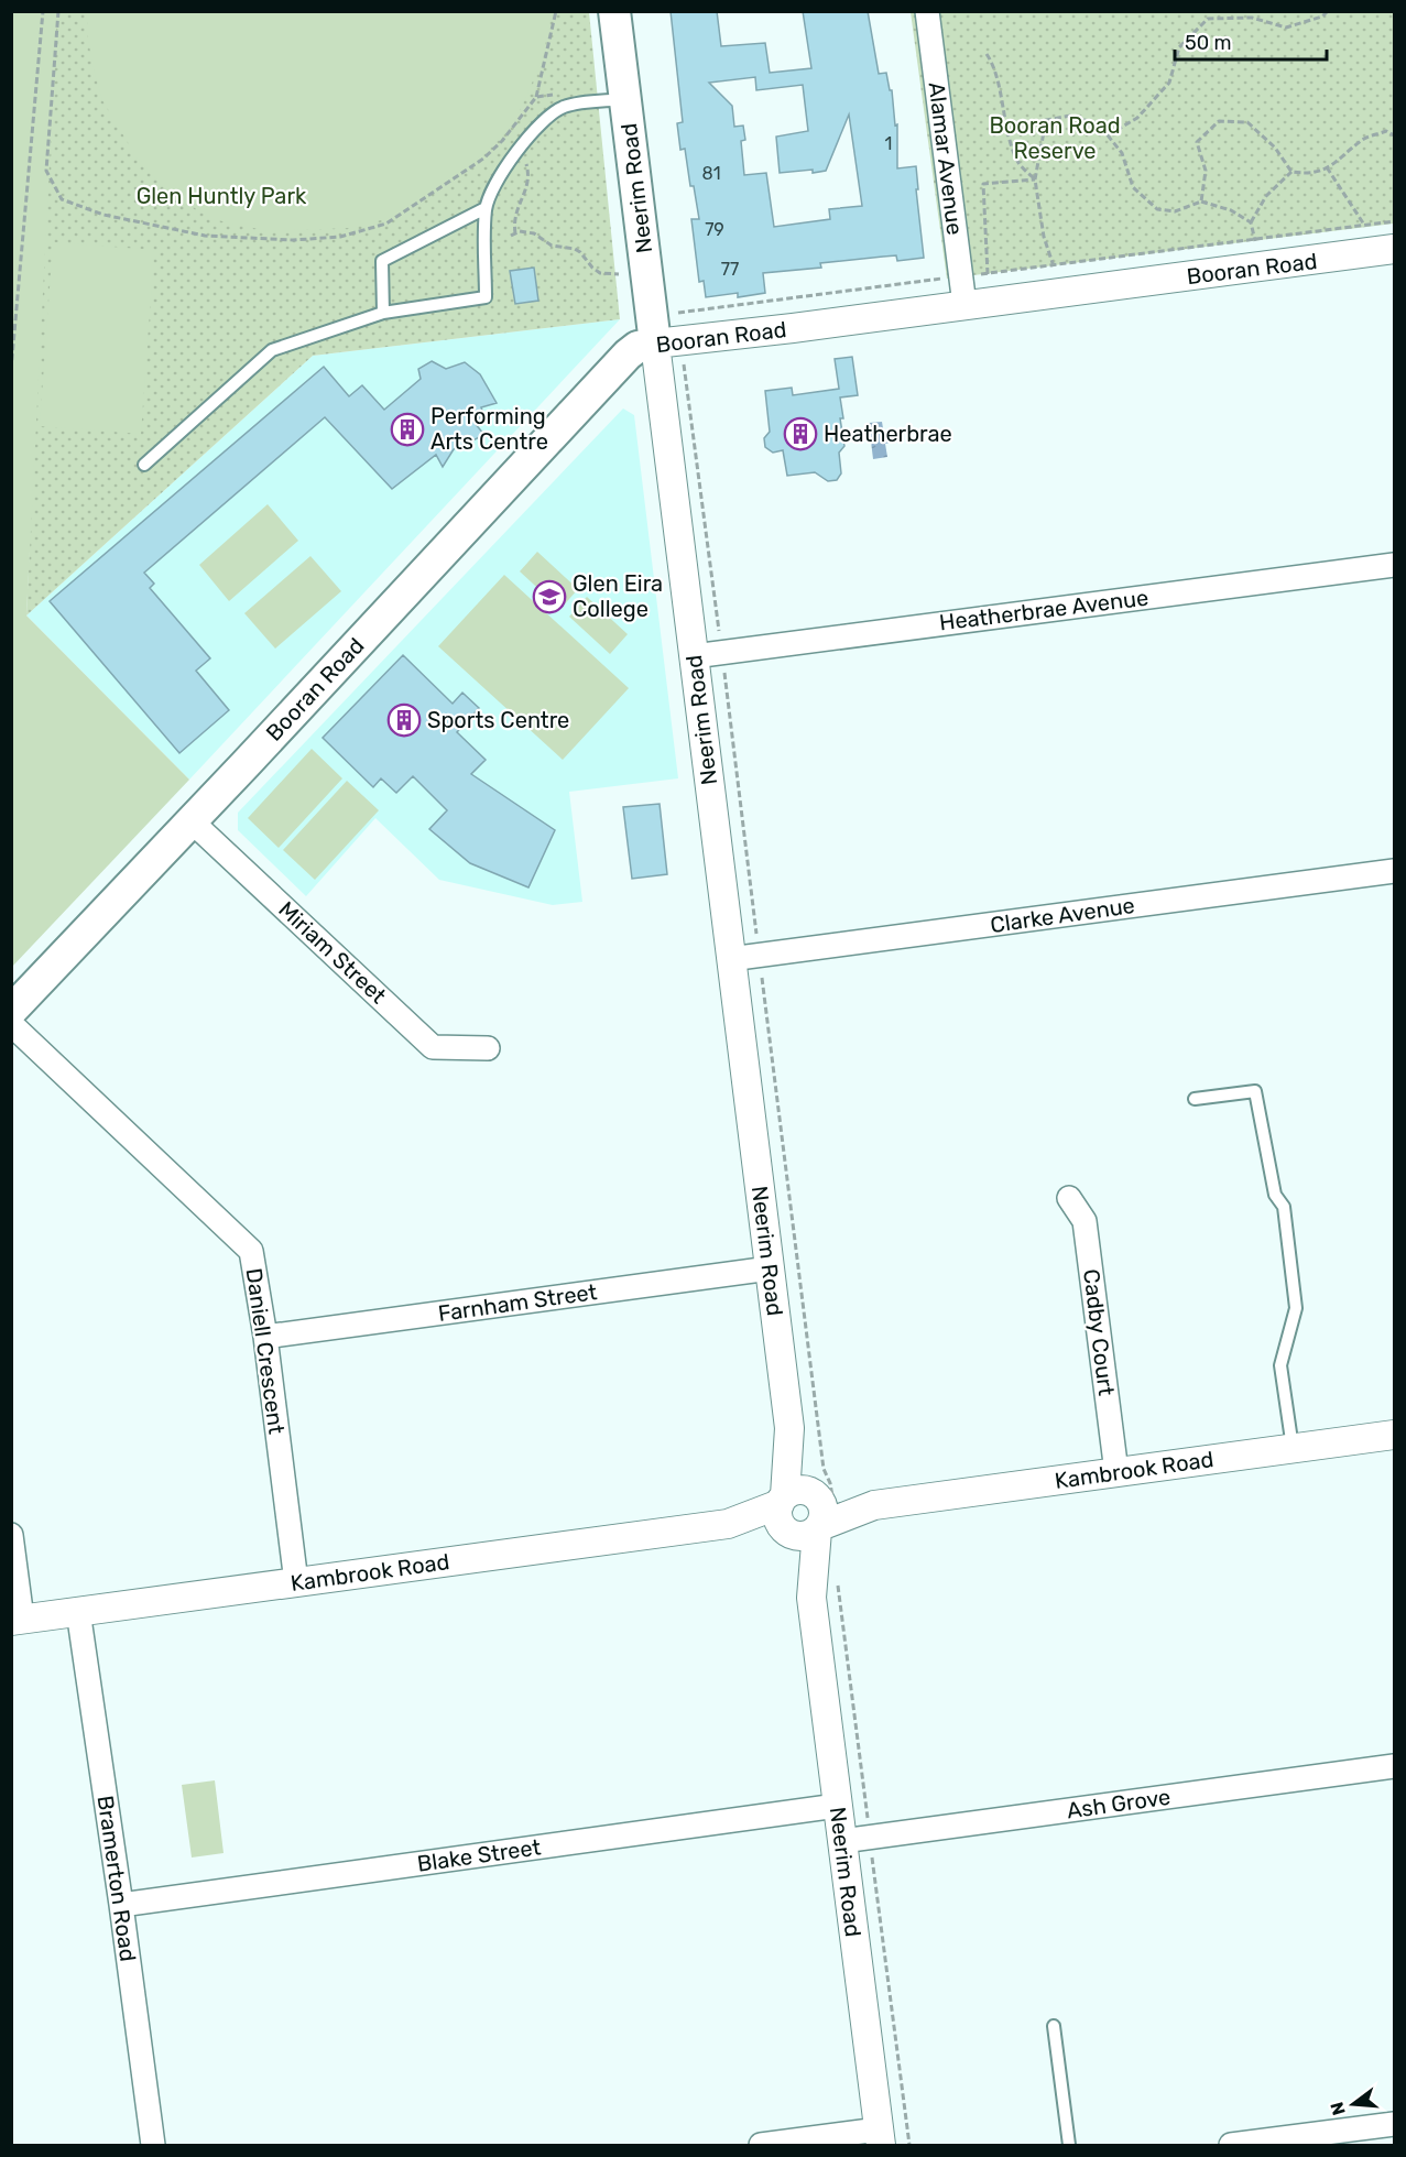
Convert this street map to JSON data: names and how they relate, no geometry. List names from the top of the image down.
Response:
{
  "streets": {
    "main road": ["Neerim Road", "Booran Road"],
    "street": [
      "Alamar Avenue",
      "Heatherbrae Avenue",
      "Clarke Avenue",
      "Miriam Street",
      "Farnham Street",
      "Cadby Court",
      "Daniell Crescent",
      "Kambrook Road",
      "Ash Grove",
      "Blake Street",
      "Bramerton Road"
    ]
  },
  "crossings": [
    ["Alamar Avenue", "Booran Road"],
    ["Neerim Road", "Booran Road"],
    ["Neerim Road", "Heatherbrae Avenue"],
    ["Neerim Road", "Clarke Avenue"],
    ["Neerim Road", "Farnham Street"],
    ["Neerim Road", "Kambrook Road"],
    ["Neerim Road", "Ash Grove"],
    ["Neerim Road", "Blake Street"],
    ["Booran Road", "Miriam Street"],
    ["Farnham Street", "Daniell Crescent"],
    ["Cadby Court", "Kambrook Road"],
    ["Daniell Crescent", "Kambrook Road"],
    ["Kambrook Road", "Bramerton Road"],
    ["Blake Street", "Bramerton Road"]
  ],
  "parks": ["Booran Road Reserve", "Glen Huntly Park"],
  "places": {
    "building": ["Performing Arts Centre", "Heatherbrae", "Sports Centre"],
    "school or university": ["Glen Eira College"]
  },
  "house_numbers": [
    "1",
    "81",
    "79",
    "77"
  ],
  "scale_bar": "50 m",
  "north": "left"
}
